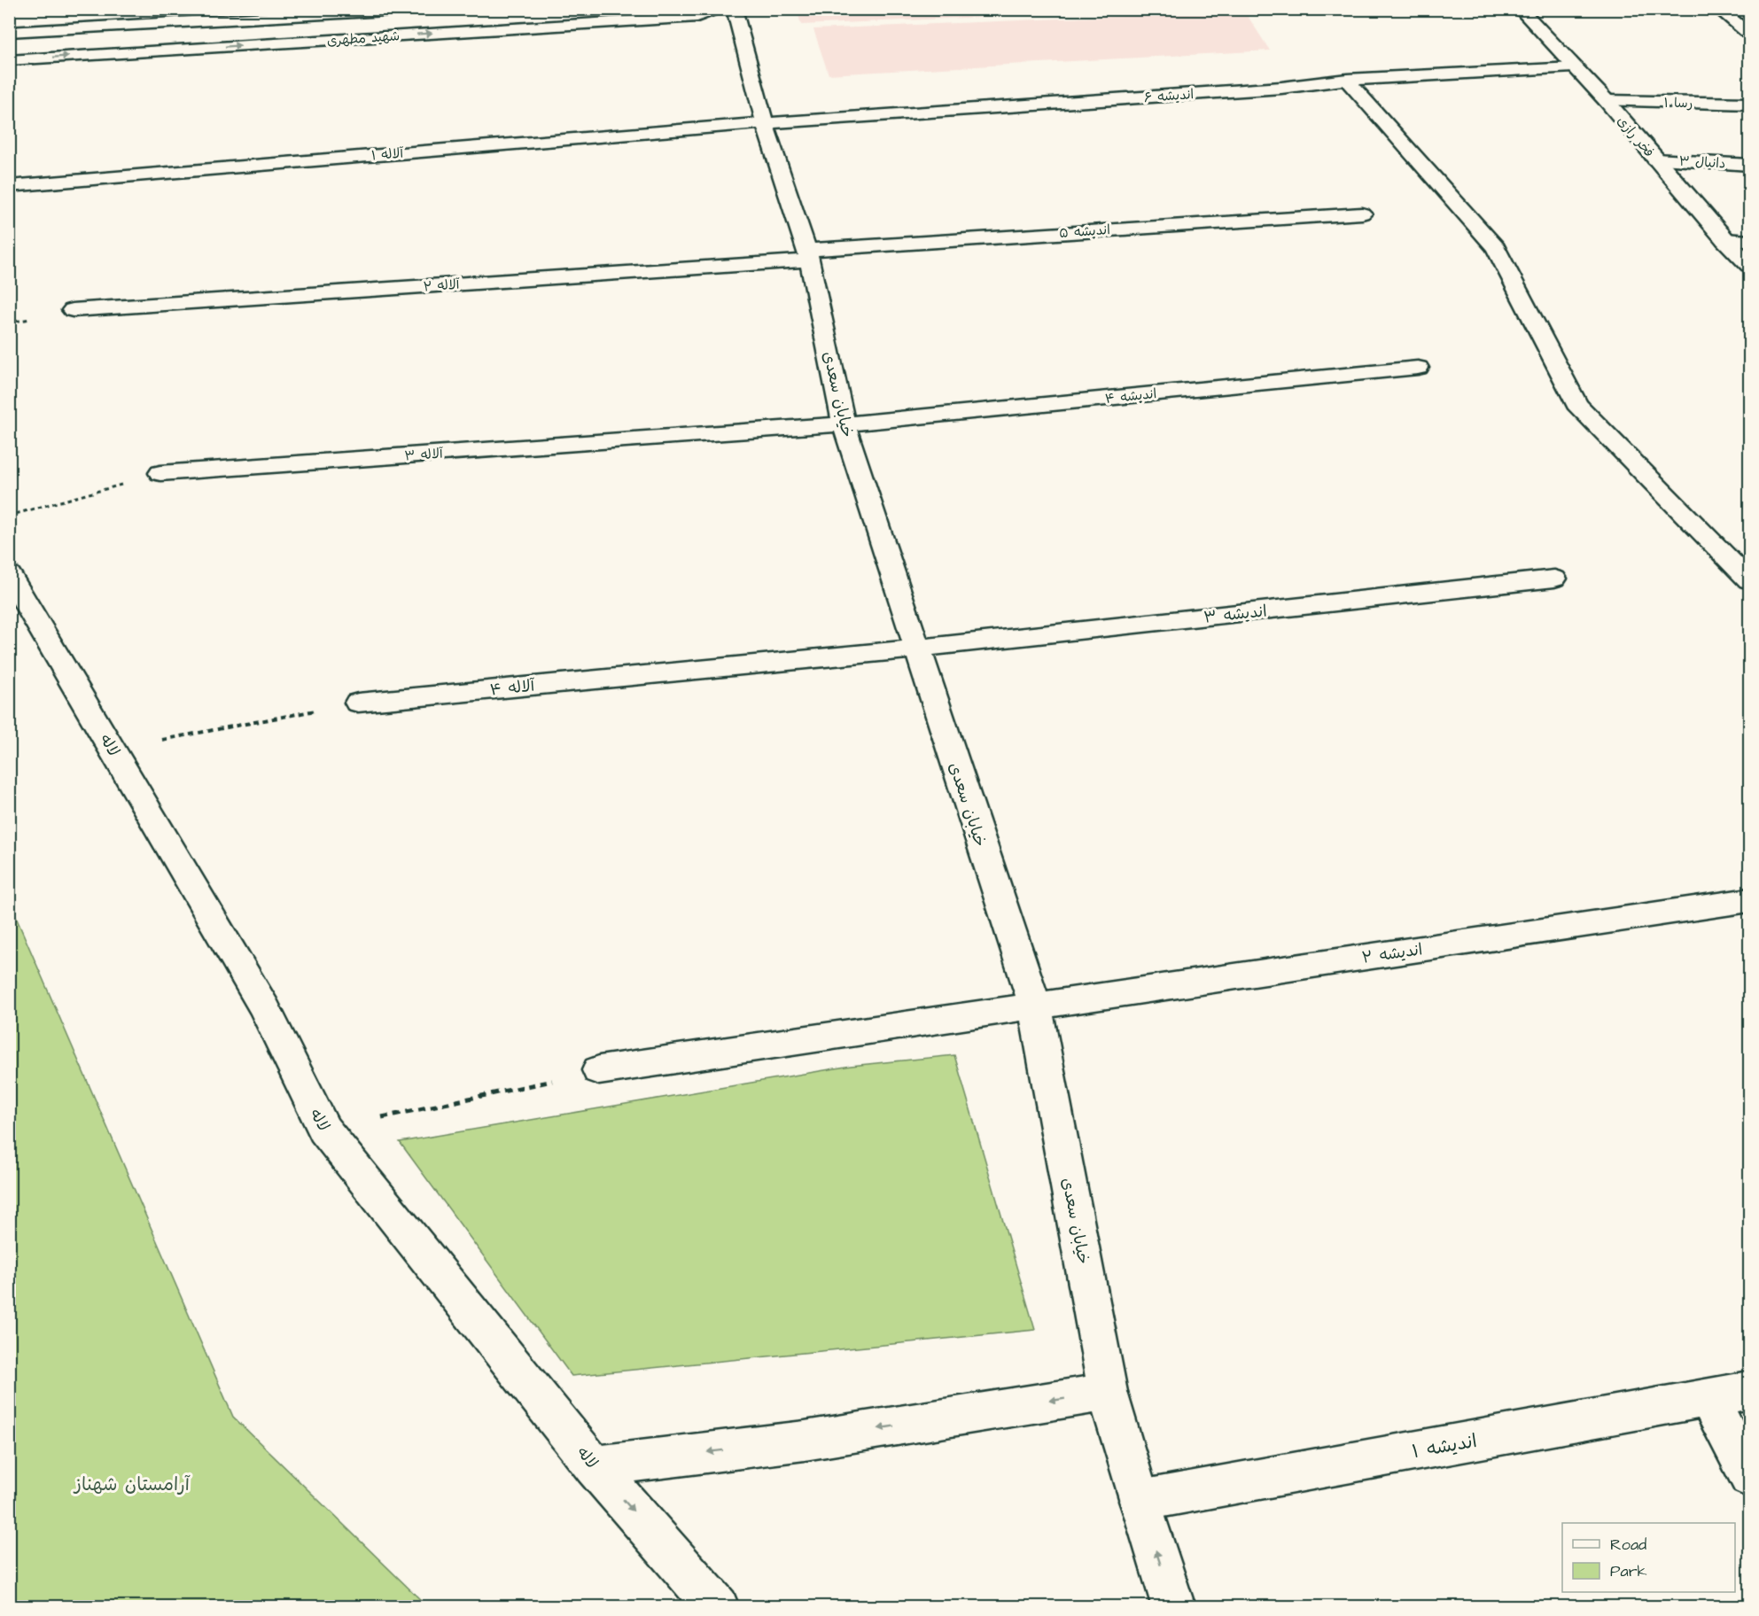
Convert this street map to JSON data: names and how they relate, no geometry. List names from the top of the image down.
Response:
{
  "streets": {
    "street": [
      "شهید مطهری",
      "اندیشه ۶",
      "رسا ۱",
      "فخر رازی",
      "آلاله ۱",
      "دانیال ۳",
      "اندیشه ۵",
      "آلاله ۲",
      "خیابان سعدی",
      "اندیشه ۴",
      "آلاله ۳",
      "اندیشه ۳",
      "آلاله ۴",
      "لاله",
      "اندیشه ۲",
      "اندیشه ۱"
    ]
  },
  "crossings": [
    ["اندیشه ۶", "فخر رازی"],
    ["اندیشه ۶", "آلاله ۱"],
    ["اندیشه ۶", "خیابان سعدی"],
    ["رسا ۱", "فخر رازی"],
    ["فخر رازی", "دانیال ۳"],
    ["آلاله ۱", "خیابان سعدی"],
    ["اندیشه ۵", "آلاله ۲"],
    ["اندیشه ۵", "خیابان سعدی"],
    ["آلاله ۲", "خیابان سعدی"],
    ["خیابان سعدی", "اندیشه ۴"],
    ["خیابان سعدی", "آلاله ۳"],
    ["خیابان سعدی", "اندیشه ۳"],
    ["خیابان سعدی", "آلاله ۴"],
    ["خیابان سعدی", "اندیشه ۲"],
    ["خیابان سعدی", "اندیشه ۱"],
    ["اندیشه ۴", "آلاله ۳"],
    ["اندیشه ۳", "آلاله ۴"]
  ],
  "parks": ["آرامستان شهناز"],
  "legend": ["Road", "Park"]
}
